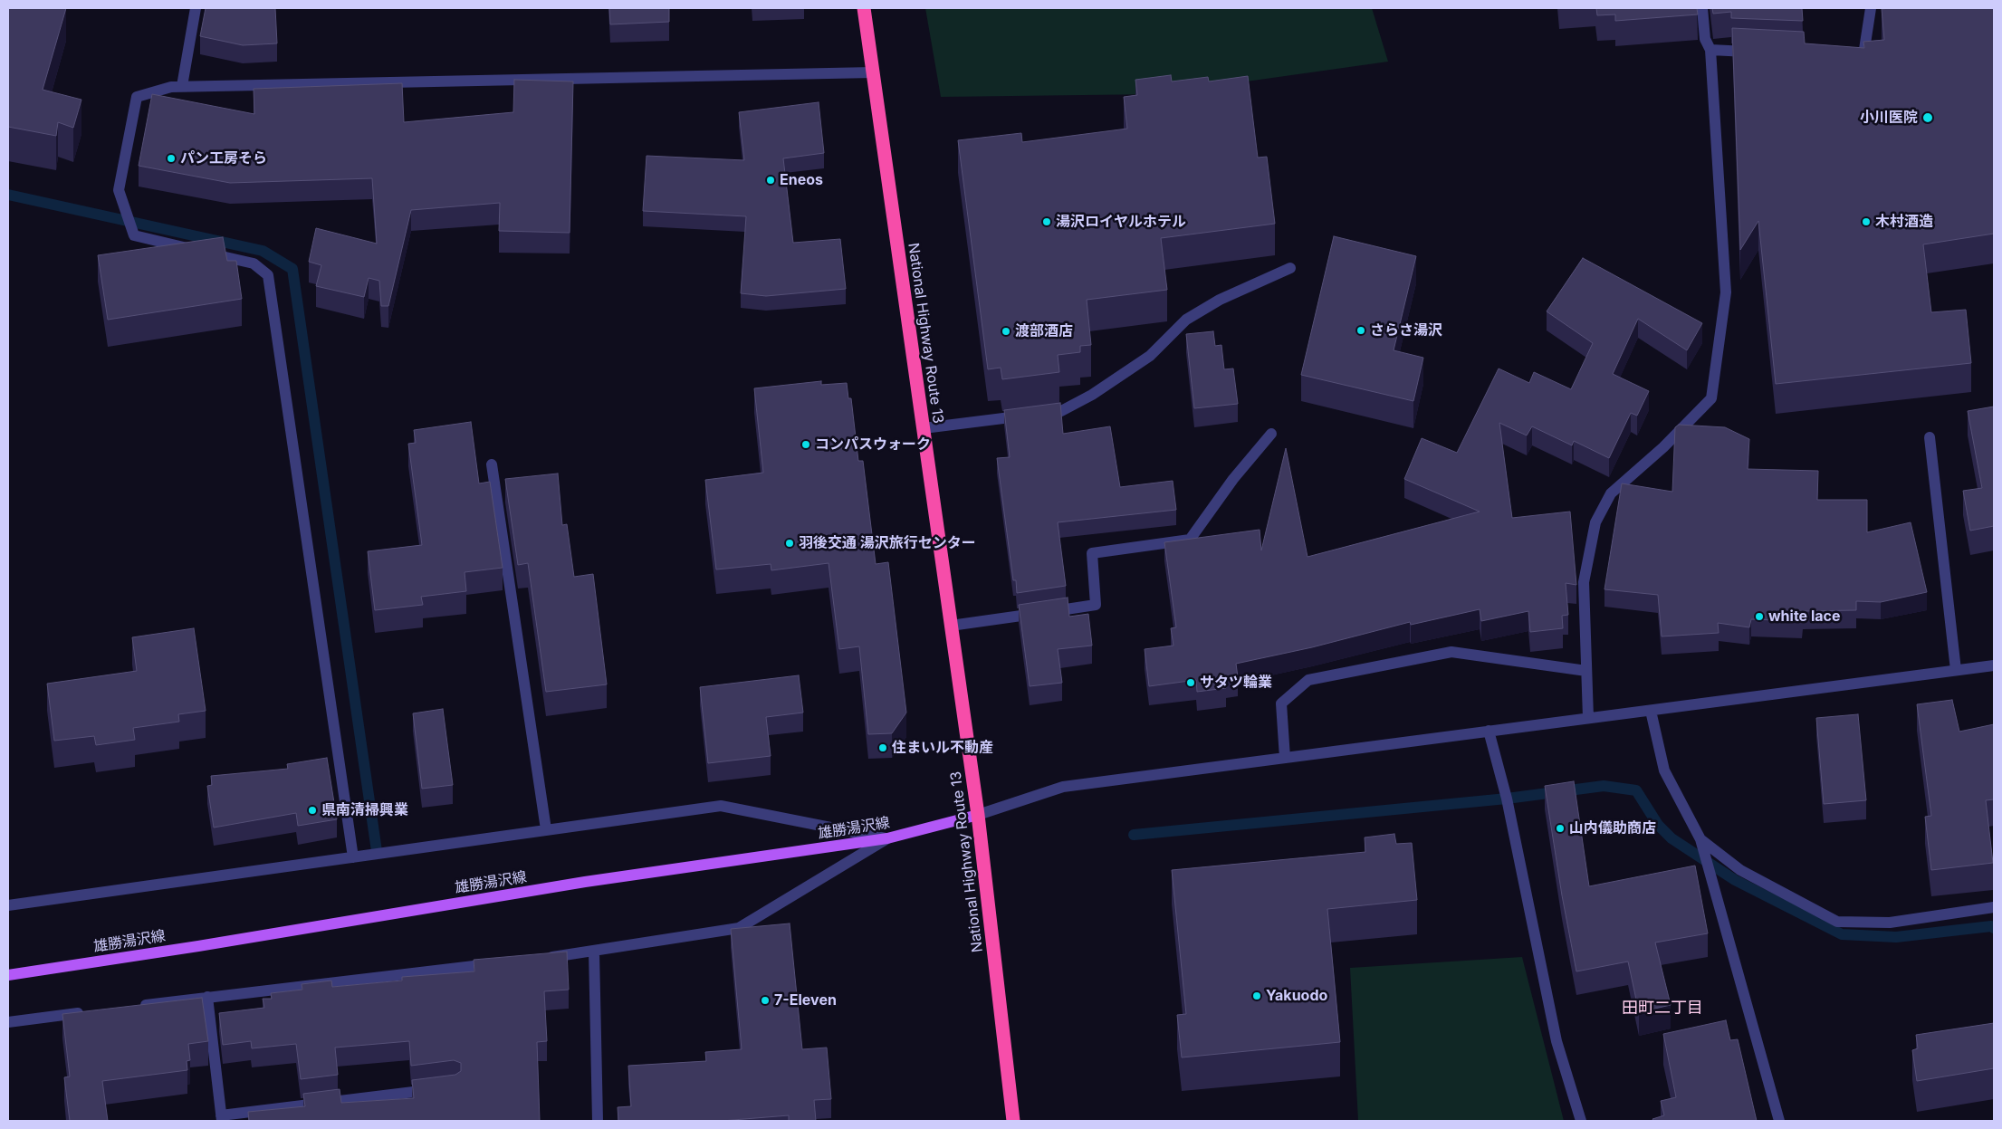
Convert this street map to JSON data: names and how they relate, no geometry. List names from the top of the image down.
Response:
{
  "streets": {
    "highway": ["National Highway Route 13"],
    "main road": ["雄勝湯沢線"]
  },
  "crossings": [
    ["National Highway Route 13", "雄勝湯沢線"]
  ],
  "districts": ["田町二丁目"],
  "places": [
    "小川医院",
    "パン工房そら",
    "Eneos",
    "湯沢ロイヤルホテル",
    "木村酒造",
    "さらさ湯沢",
    "渡部酒店",
    "コンパスウォーク",
    "羽後交通 湯沢旅行センター",
    "white lace",
    "サタツ輪業",
    "住まいル不動産",
    "県南清掃興業",
    "山内儀助商店",
    "Yakuodo",
    "7-Eleven"
  ]
}
